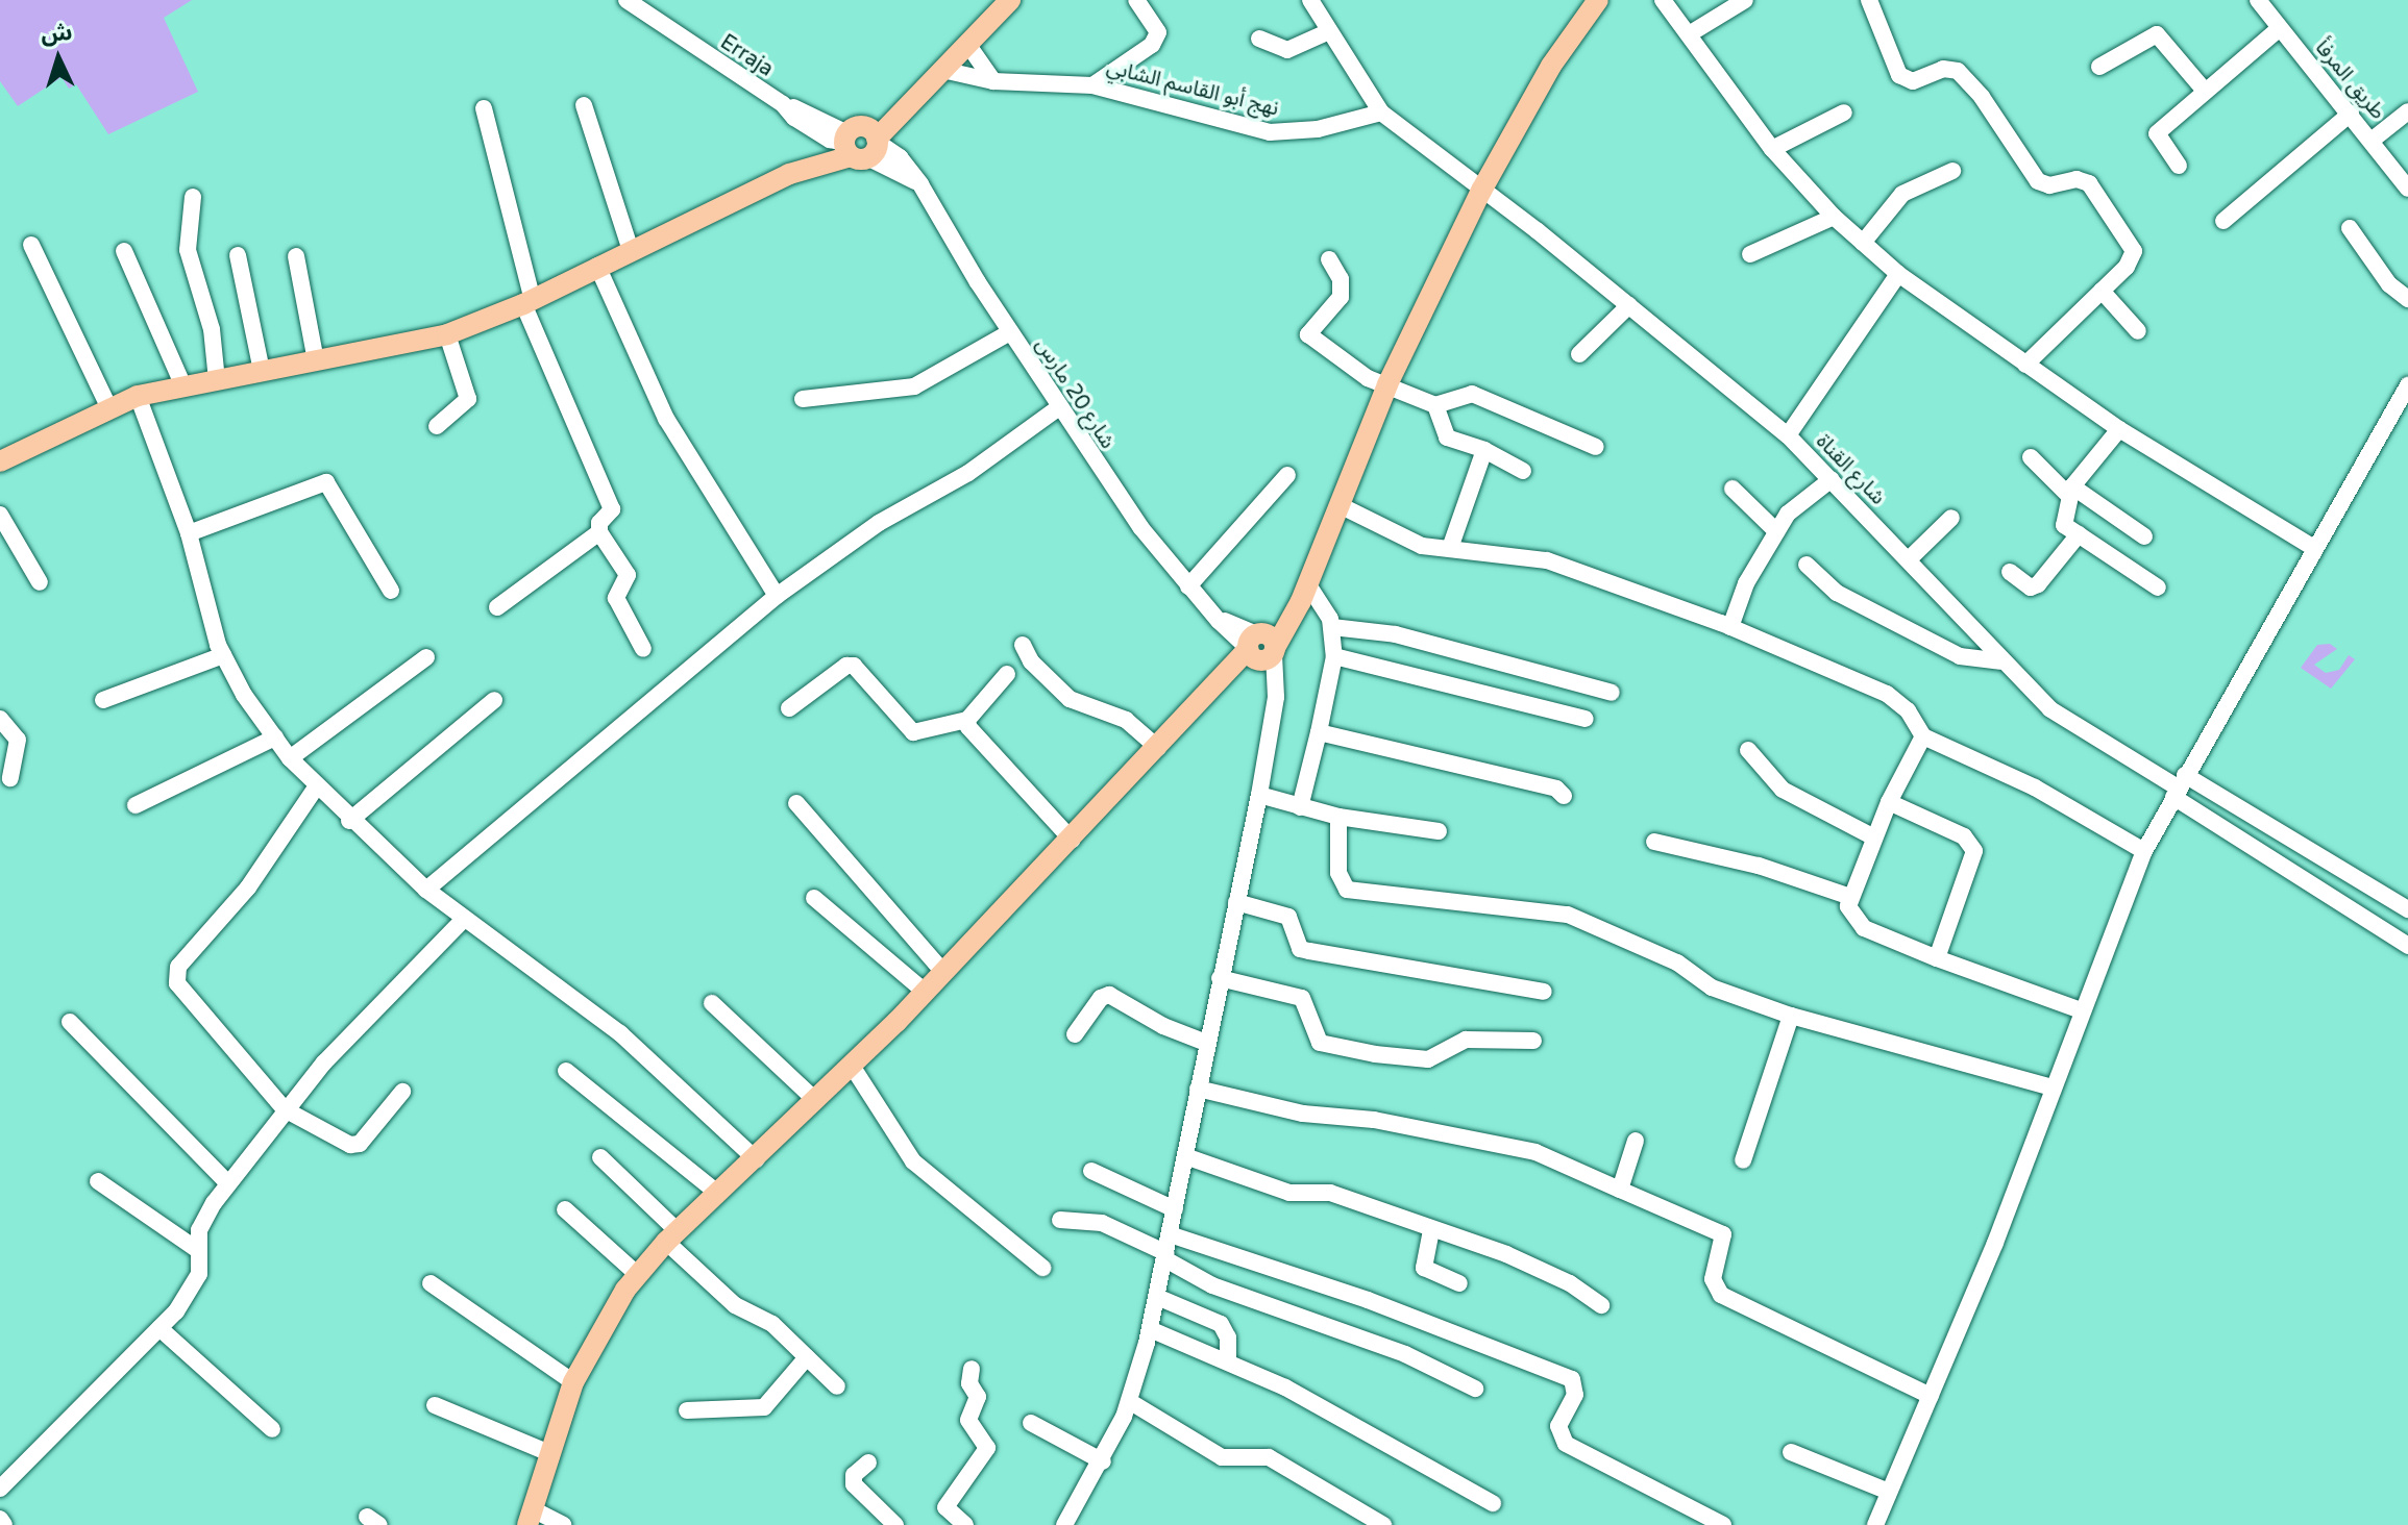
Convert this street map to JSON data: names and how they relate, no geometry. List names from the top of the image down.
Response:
{
  "streets": {
    "street": [
      "Erraja",
      "طريق المرفأ",
      "نهج أبو القاسم الشابي",
      "شارع 20 مارس",
      "شارع القناة"
    ]
  },
  "crossings": [
    ["Erraja", "شارع 20 مارس"],
    ["نهج أبو القاسم الشابي", "شارع القناة"]
  ],
  "north": "top"
}
